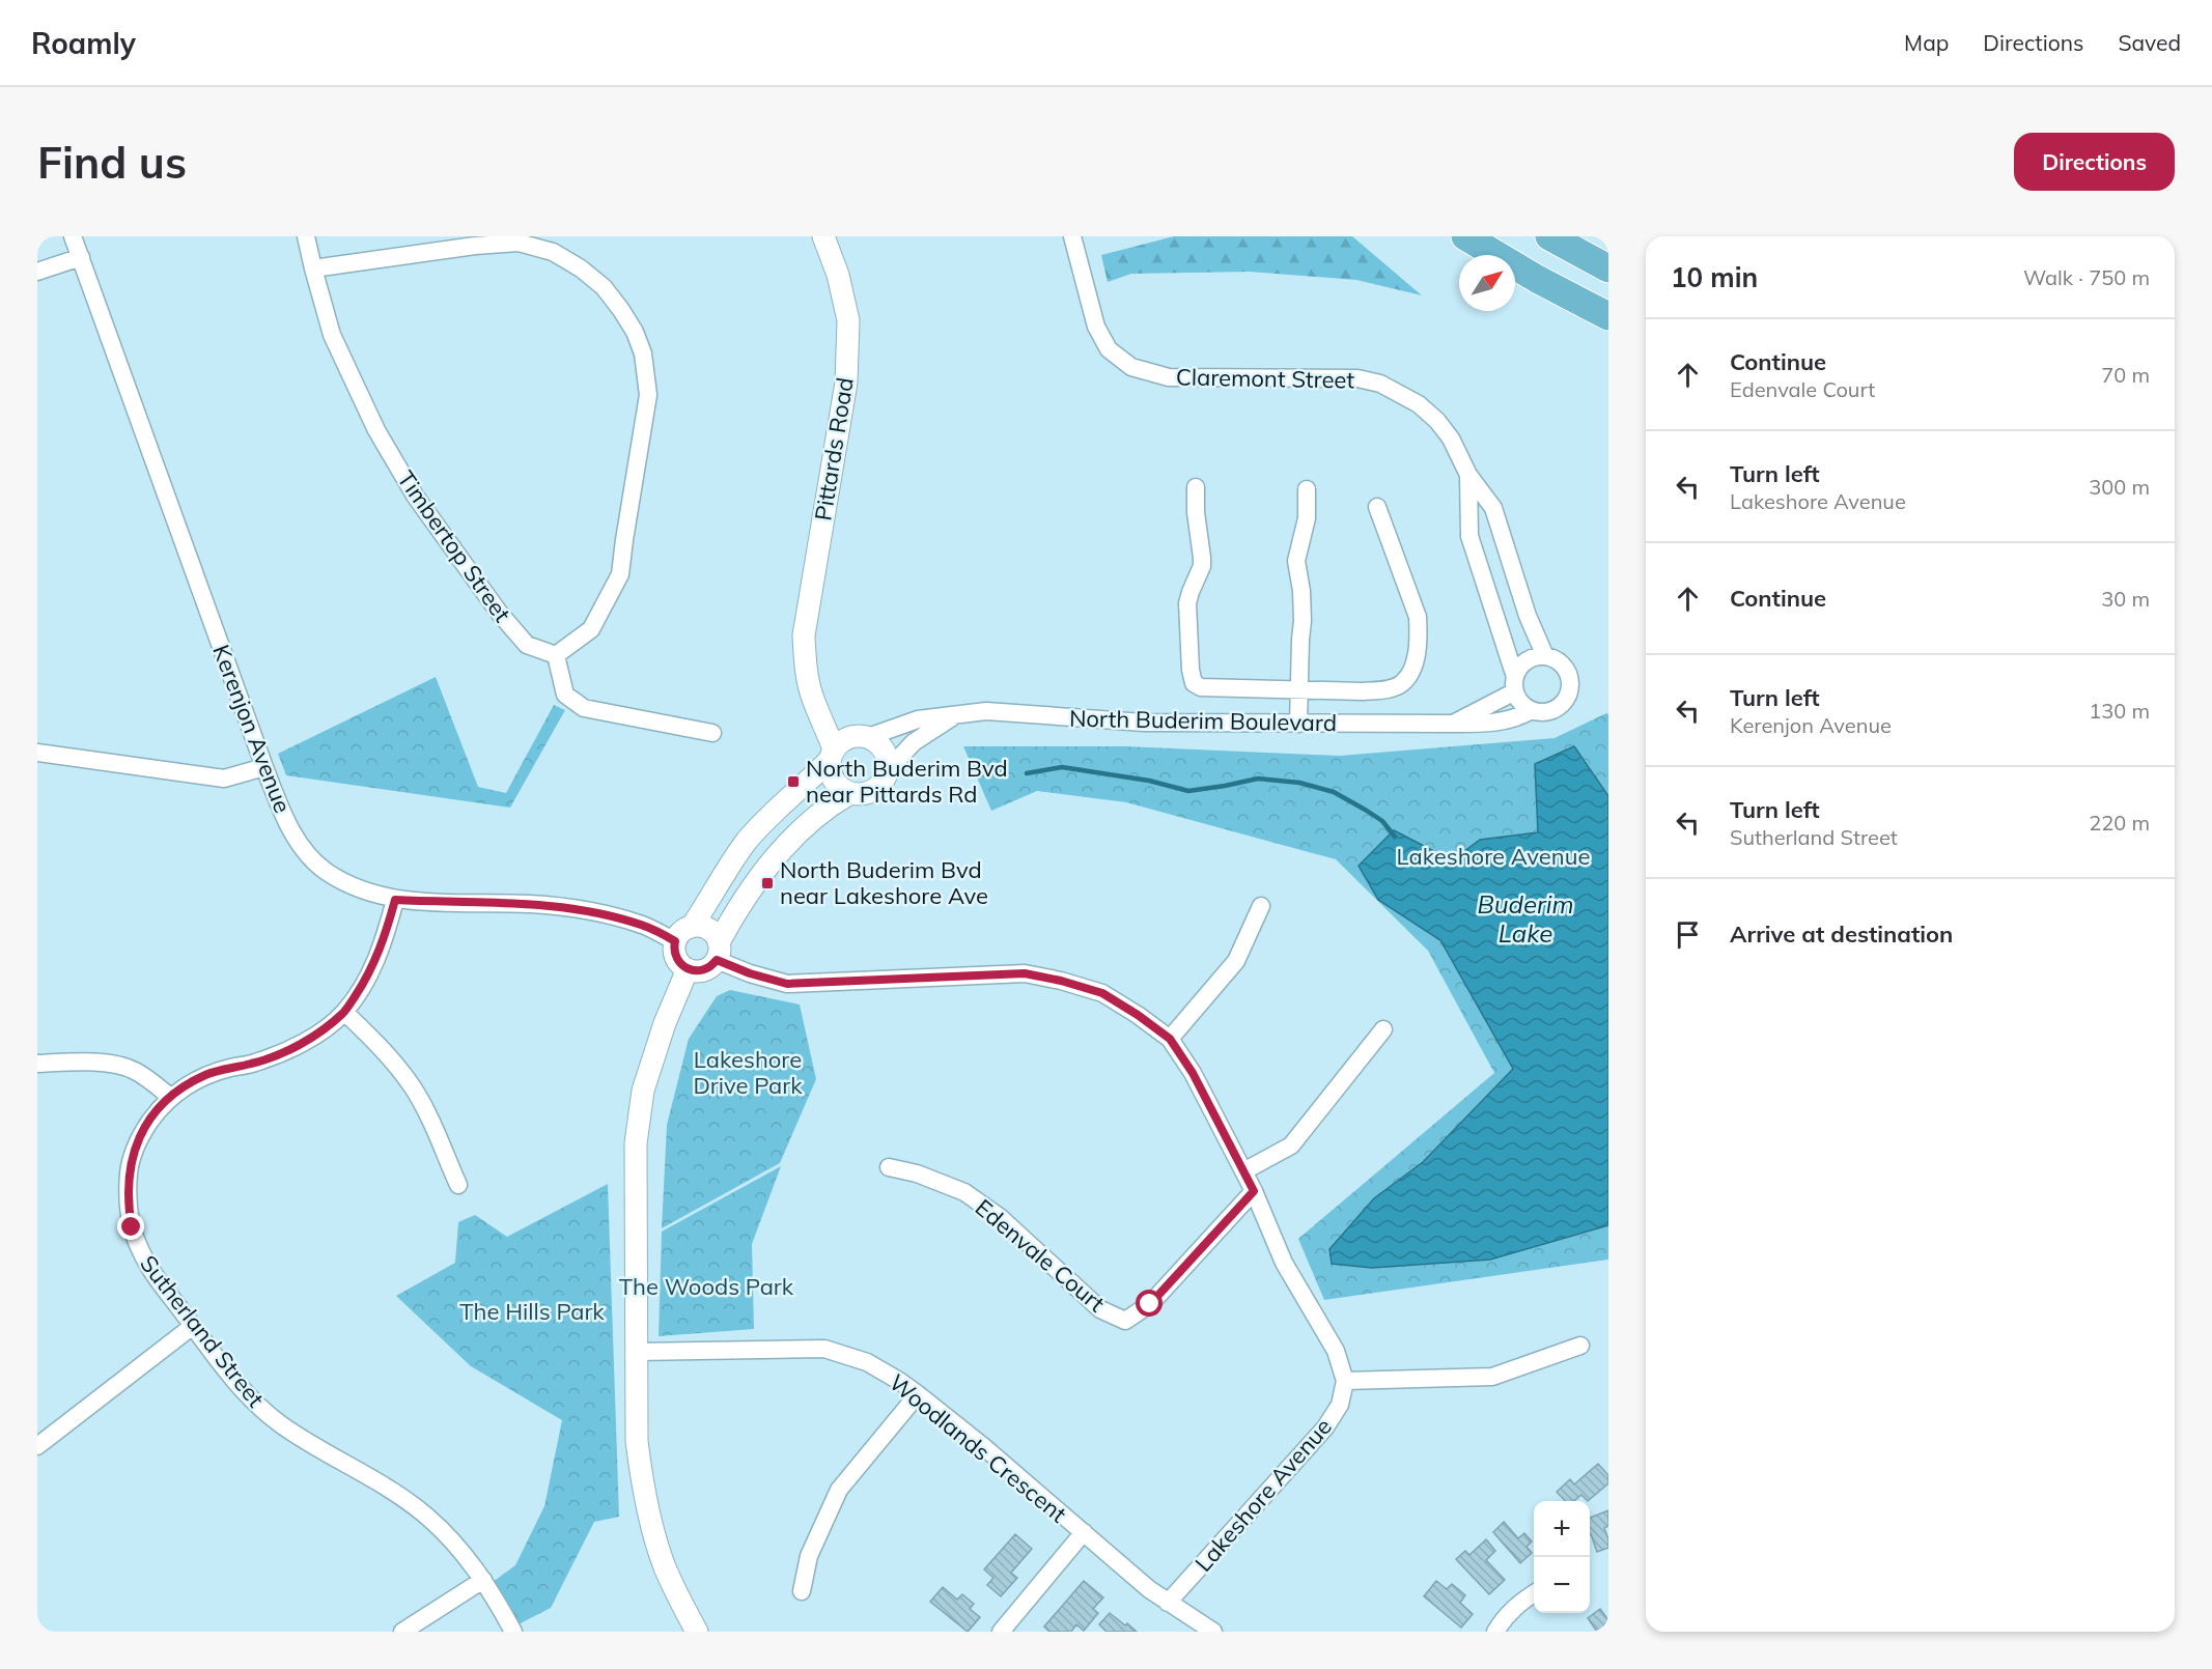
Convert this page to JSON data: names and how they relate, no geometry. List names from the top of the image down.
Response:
{
  "streets": {
    "street": [
      "Claremont Street",
      "Pittards Road",
      "Timbertop Street",
      "North Buderim Boulevard",
      "Kerenjon Avenue",
      "Edenvale Court",
      "Sutherland Street",
      "Woodlands Crescent",
      "Lakeshore Avenue"
    ]
  },
  "crossings": [
    ["Claremont Street", "North Buderim Boulevard"],
    ["Pittards Road", "North Buderim Boulevard"],
    ["Kerenjon Avenue", "Sutherland Street"],
    ["Woodlands Crescent", "Lakeshore Avenue"]
  ],
  "water": ["Buderim Lake"],
  "parks": [
    "Lakeshore Avenue",
    "Lakeshore Drive Park",
    "The Woods Park",
    "The Hills Park"
  ],
  "places": {
    "transit": ["North Buderim Bvd near Pittards Rd", "North Buderim Bvd near Lakeshore Ave"]
  },
  "north": "top right",
  "page": {
    "header": "Roamly",
    "nav": ["Map", "Directions", "Saved"],
    "buttons": "Directions",
    "title": "Find us",
    "heading": ["10 min", "Walk · 750 m"],
    "list": [
      ["Continue", "Edenvale Court", "70 m"],
      ["Turn left", "Lakeshore Avenue", "300 m"],
      ["Continue", "30 m"],
      ["Turn left", "Kerenjon Avenue", "130 m"],
      ["Turn left", "Sutherland Street", "220 m"],
      "Arrive at destination"
    ],
    "map_buttons": ["+", "−"]
  }
}
